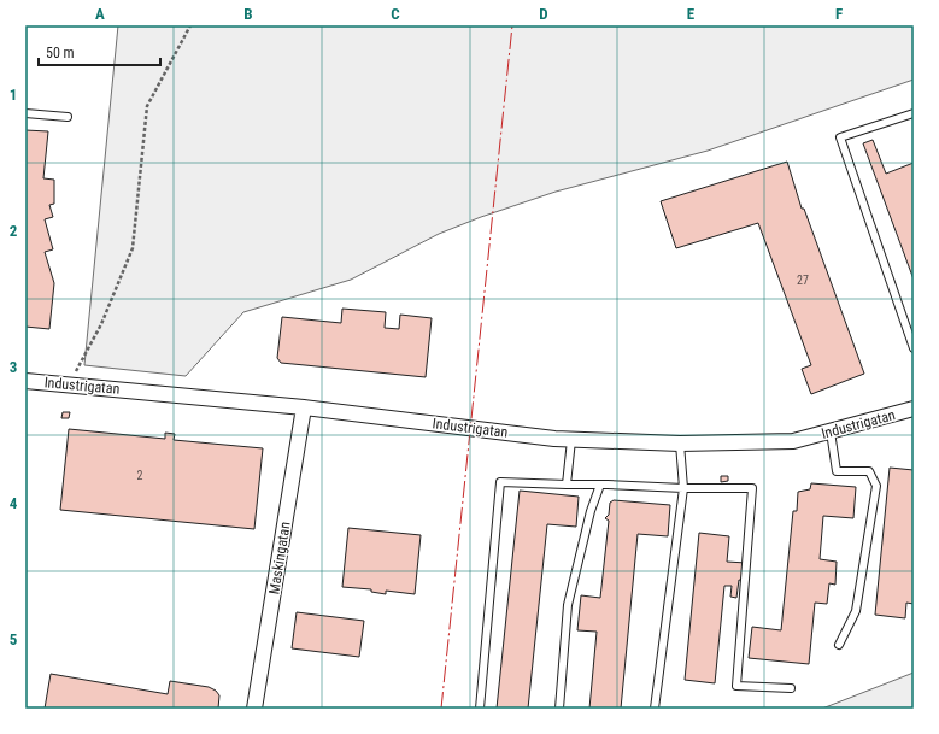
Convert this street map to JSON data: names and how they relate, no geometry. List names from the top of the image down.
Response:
{
  "streets": {
    "street": ["Industrigatan", "Maskingatan"]
  },
  "crossings": [
    ["Industrigatan", "Maskingatan"]
  ],
  "house_numbers": ["27", "2"],
  "scale_bar": "50 m",
  "grid": {
    "columns": [
      "A",
      "B",
      "C",
      "D",
      "E",
      "F"
    ],
    "rows": [
      "1",
      "2",
      "3",
      "4",
      "5"
    ]
  }
}
